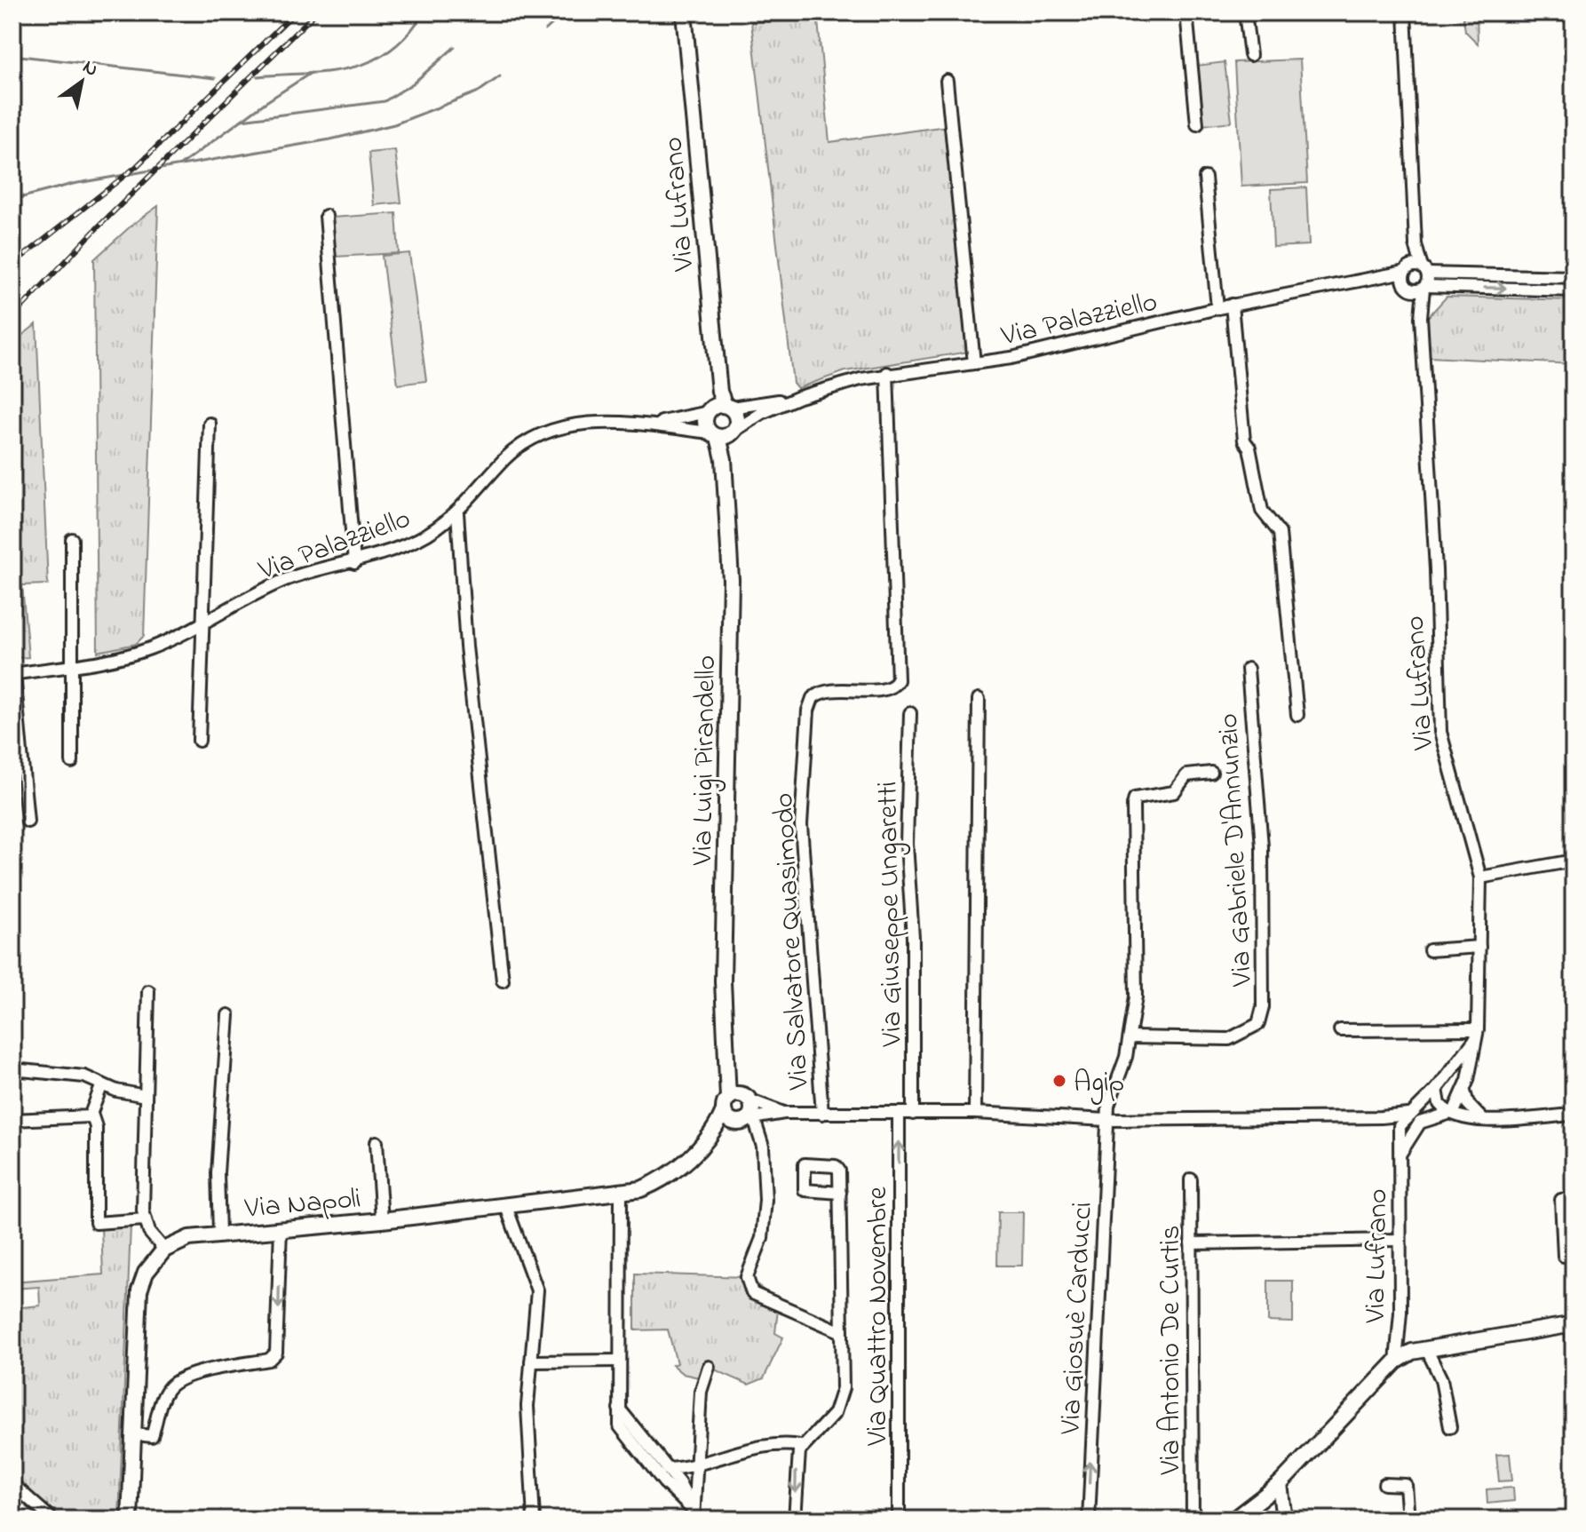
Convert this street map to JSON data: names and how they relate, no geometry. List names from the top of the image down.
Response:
{
  "streets": {
    "street": [
      "Via Lufrano",
      "Via Palazziello",
      "Via Luigi Pirandello",
      "Via Gabriele D'Annunzio",
      "Via Giuseppe Ungaretti",
      "Via Salvatore Quasimodo",
      "Via Napoli",
      "Via Quattro Novembre",
      "Via Giosuè Carducci",
      "Via Antonio De Curtis"
    ]
  },
  "crossings": [
    ["Via Lufrano", "Via Palazziello"],
    ["Via Palazziello", "Via Luigi Pirandello"],
    ["Via Palazziello", "Via Salvatore Quasimodo"],
    ["Via Luigi Pirandello", "Via Napoli"],
    ["Via Gabriele D'Annunzio", "Via Giosuè Carducci"]
  ],
  "one_way": ["Via Giosuè Carducci"],
  "places": ["Agip"],
  "north": "top right"
}
